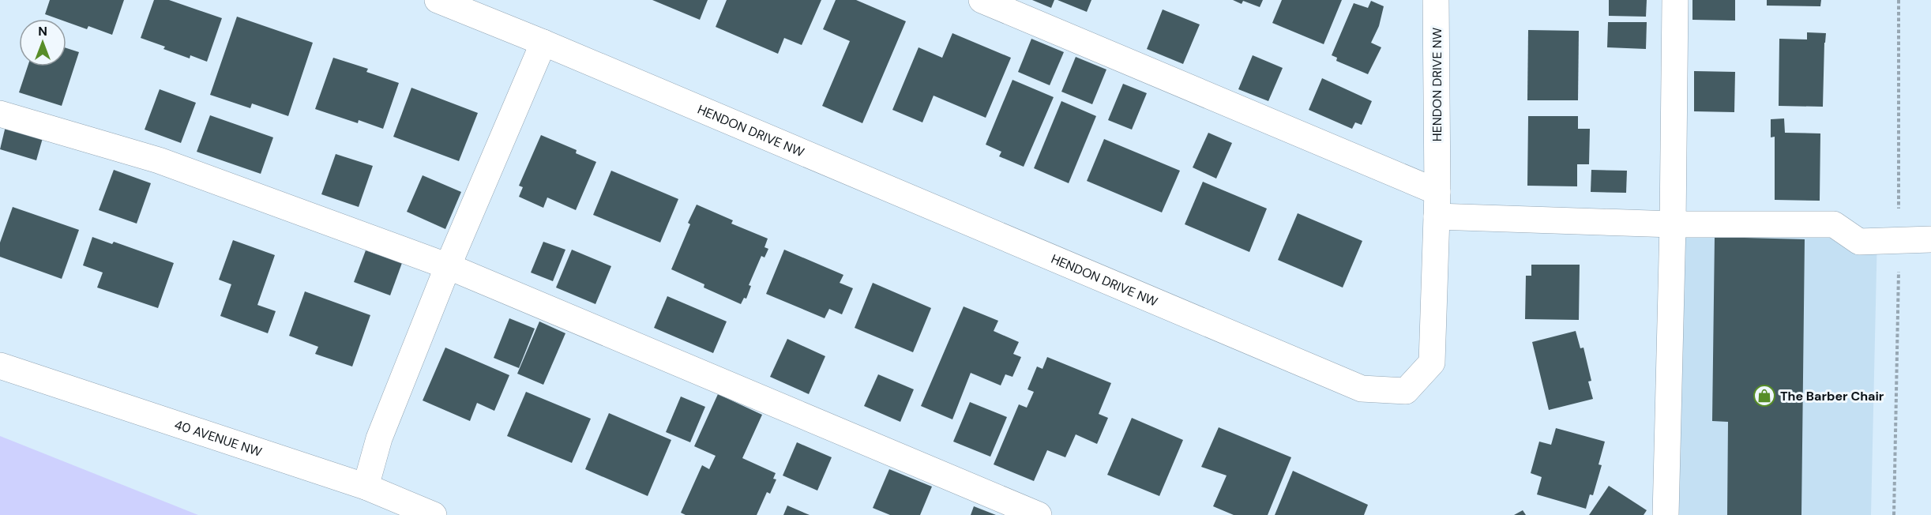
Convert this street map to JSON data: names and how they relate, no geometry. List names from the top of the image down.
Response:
{
  "streets": {
    "street": ["HENDON DRIVE NW", "40 AVENUE NW"]
  },
  "places": {
    "shop": ["The Barber Chair"]
  },
  "north": "top"
}
